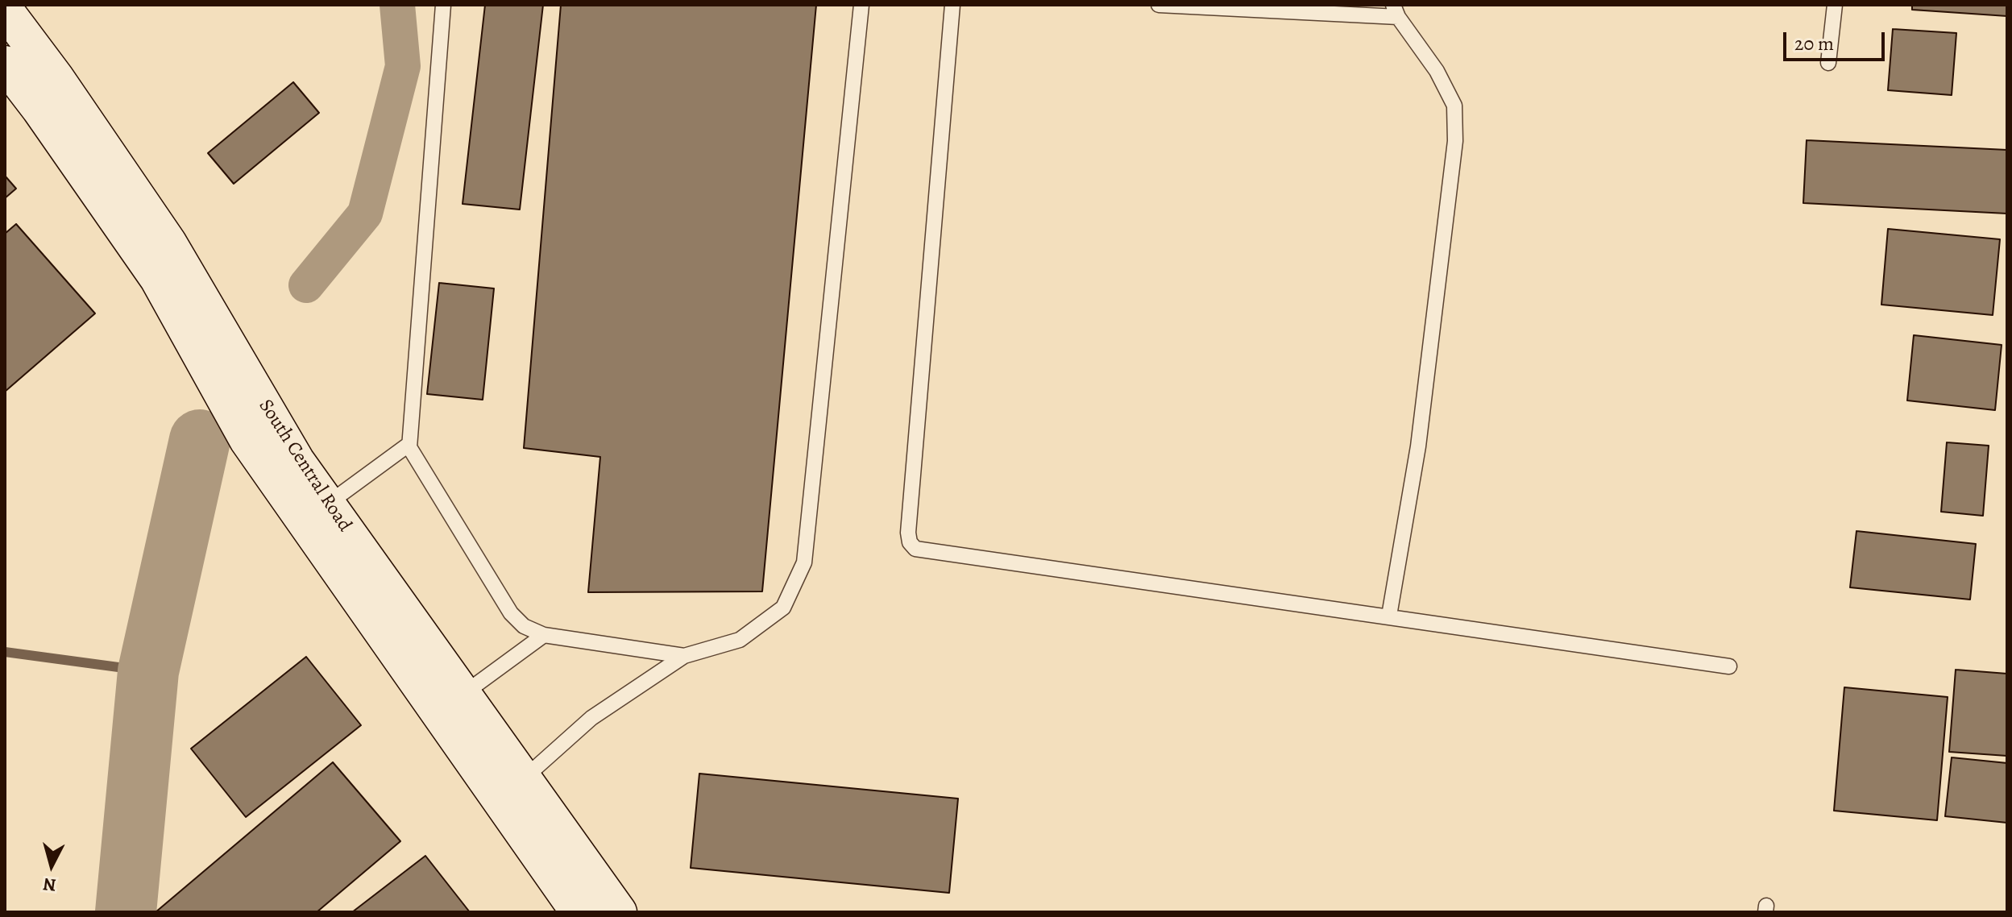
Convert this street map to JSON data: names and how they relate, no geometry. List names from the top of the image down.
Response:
{
  "streets": {
    "street": ["South Central Road"]
  },
  "scale_bar": "20 m",
  "north": "bottom"
}
